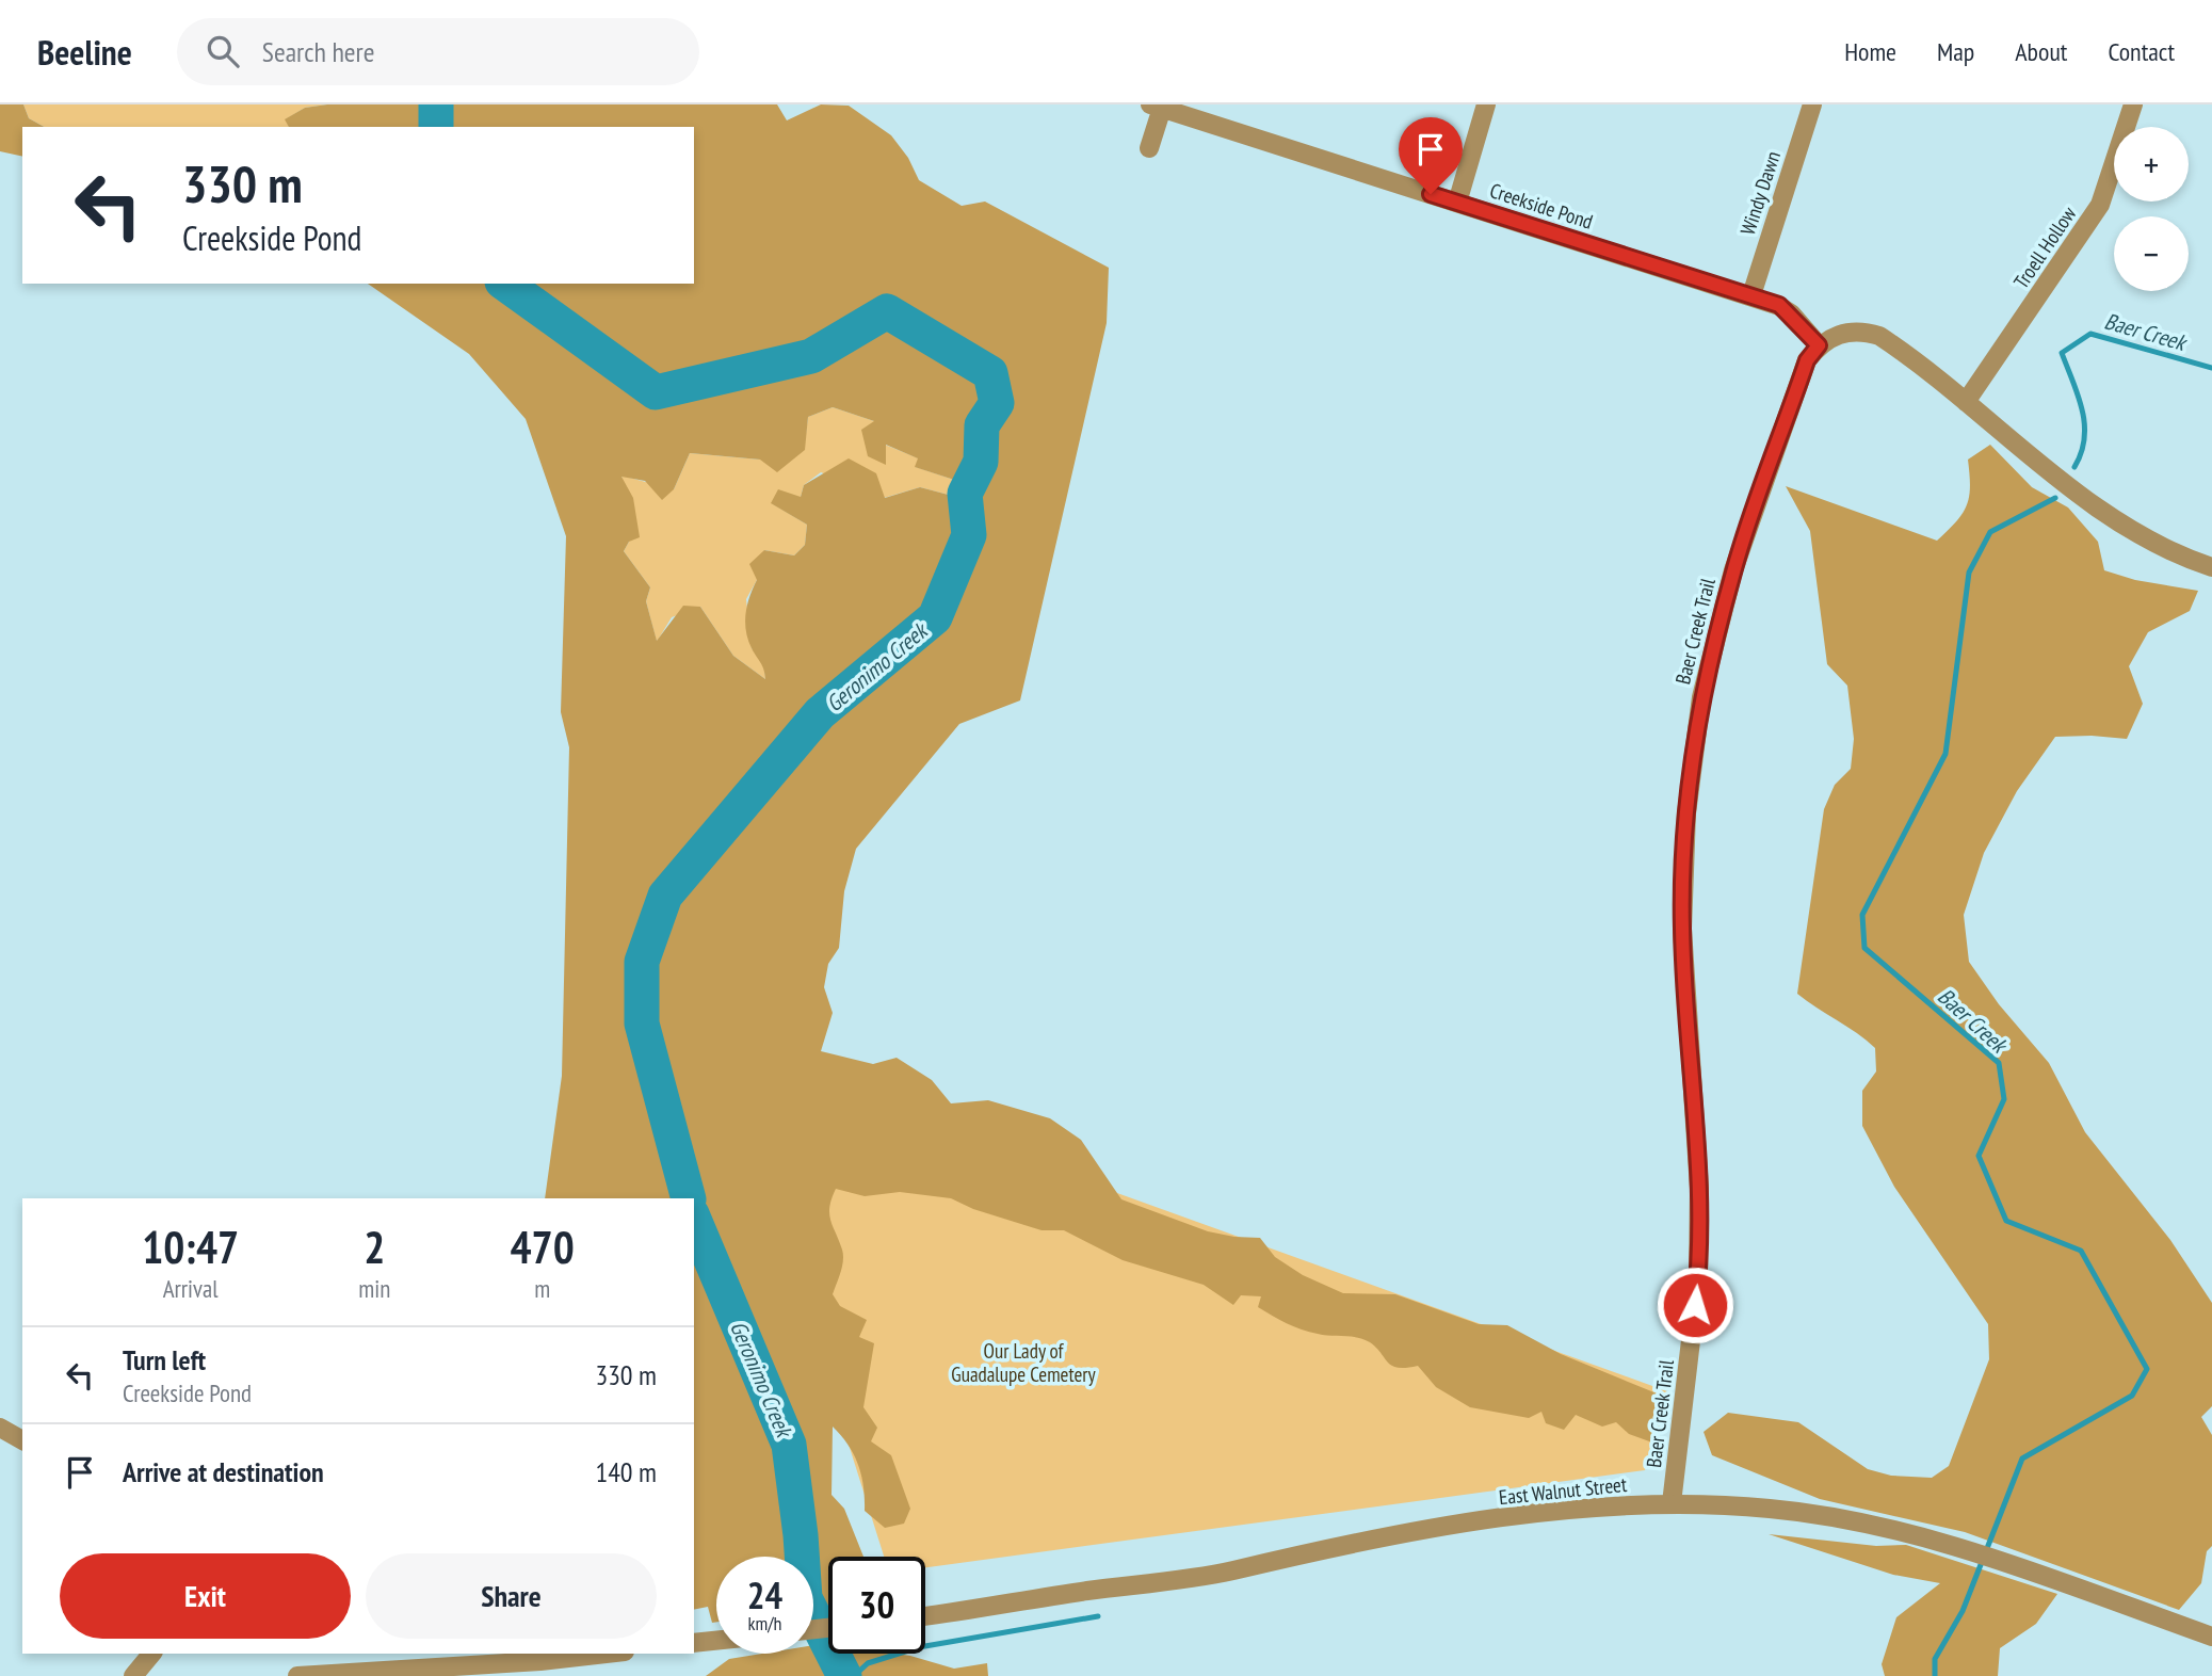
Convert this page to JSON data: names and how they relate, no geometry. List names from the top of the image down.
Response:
{
  "streets": {
    "street": [
      "Windy Dawn",
      "Creekside Pond",
      "Troell Hollow",
      "Baer Creek Trail",
      "East Walnut Street"
    ]
  },
  "crossings": [
    ["Windy Dawn", "Creekside Pond"],
    ["Creekside Pond", "Baer Creek Trail"],
    ["Baer Creek Trail", "East Walnut Street"]
  ],
  "water": ["Baer Creek", "Geronimo Creek"],
  "parks": ["Our Lady of Guadalupe Cemetery"],
  "page": {
    "header": "Beeline",
    "search": "Search here",
    "nav": [
      "Home",
      "Map",
      "About",
      "Contact"
    ],
    "map_buttons": ["+", "−"],
    "turn": ["330 m", "Creekside Pond"],
    "eta": [
      "10:47",
      "Arrival",
      "2",
      "min",
      "470",
      "m"
    ],
    "list": [
      {
        "name": "Turn left",
        "note": "Creekside Pond",
        "value": "330 m"
      },
      {
        "name": "Arrive at destination",
        "value": "140 m"
      }
    ],
    "buttons": ["Exit", "Share"],
    "speed": "24 km/h",
    "limit": "30"
  }
}
